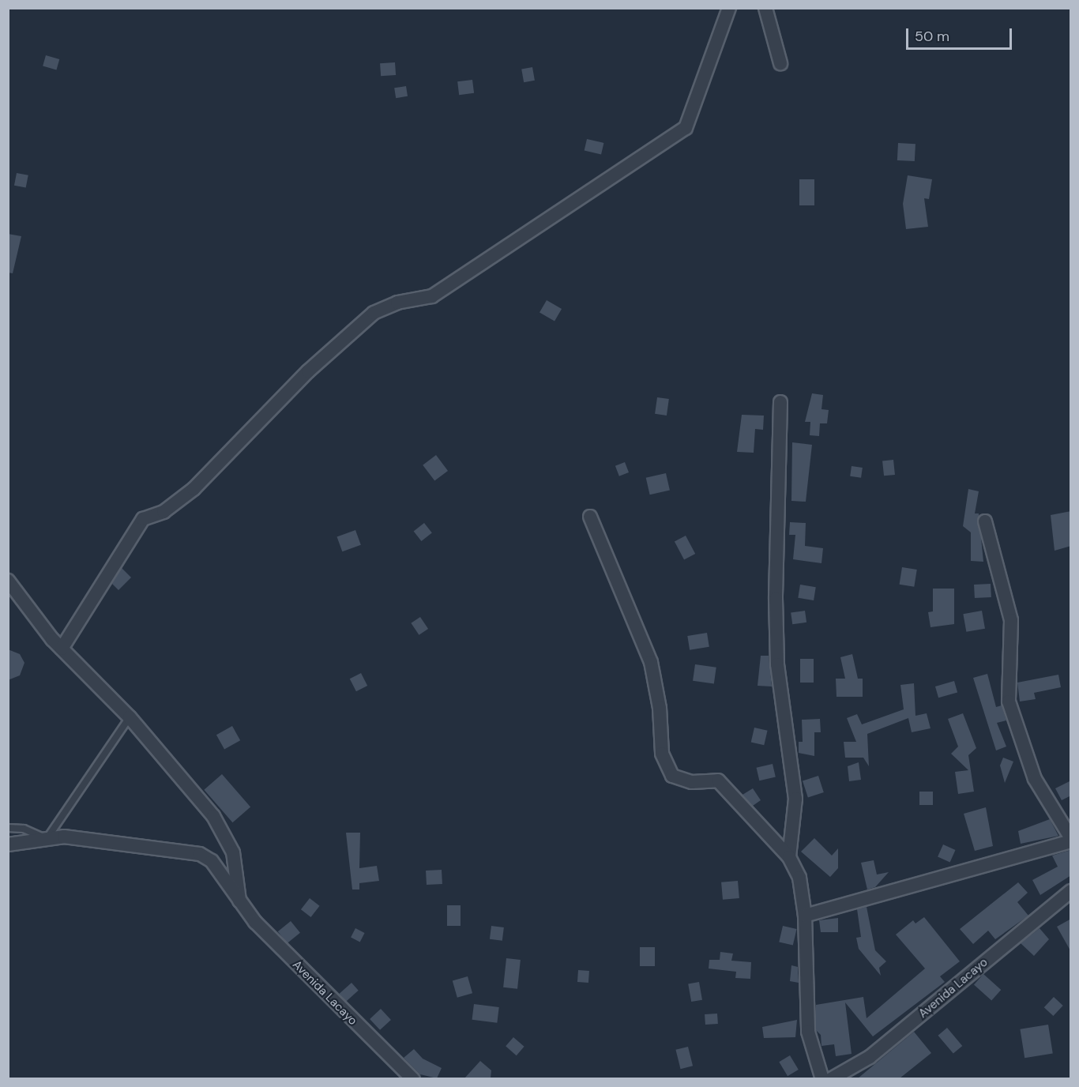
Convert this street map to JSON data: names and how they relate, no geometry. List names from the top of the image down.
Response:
{
  "streets": {
    "street": ["Avenida Lacayo"]
  },
  "scale_bar": "50 m"
}
